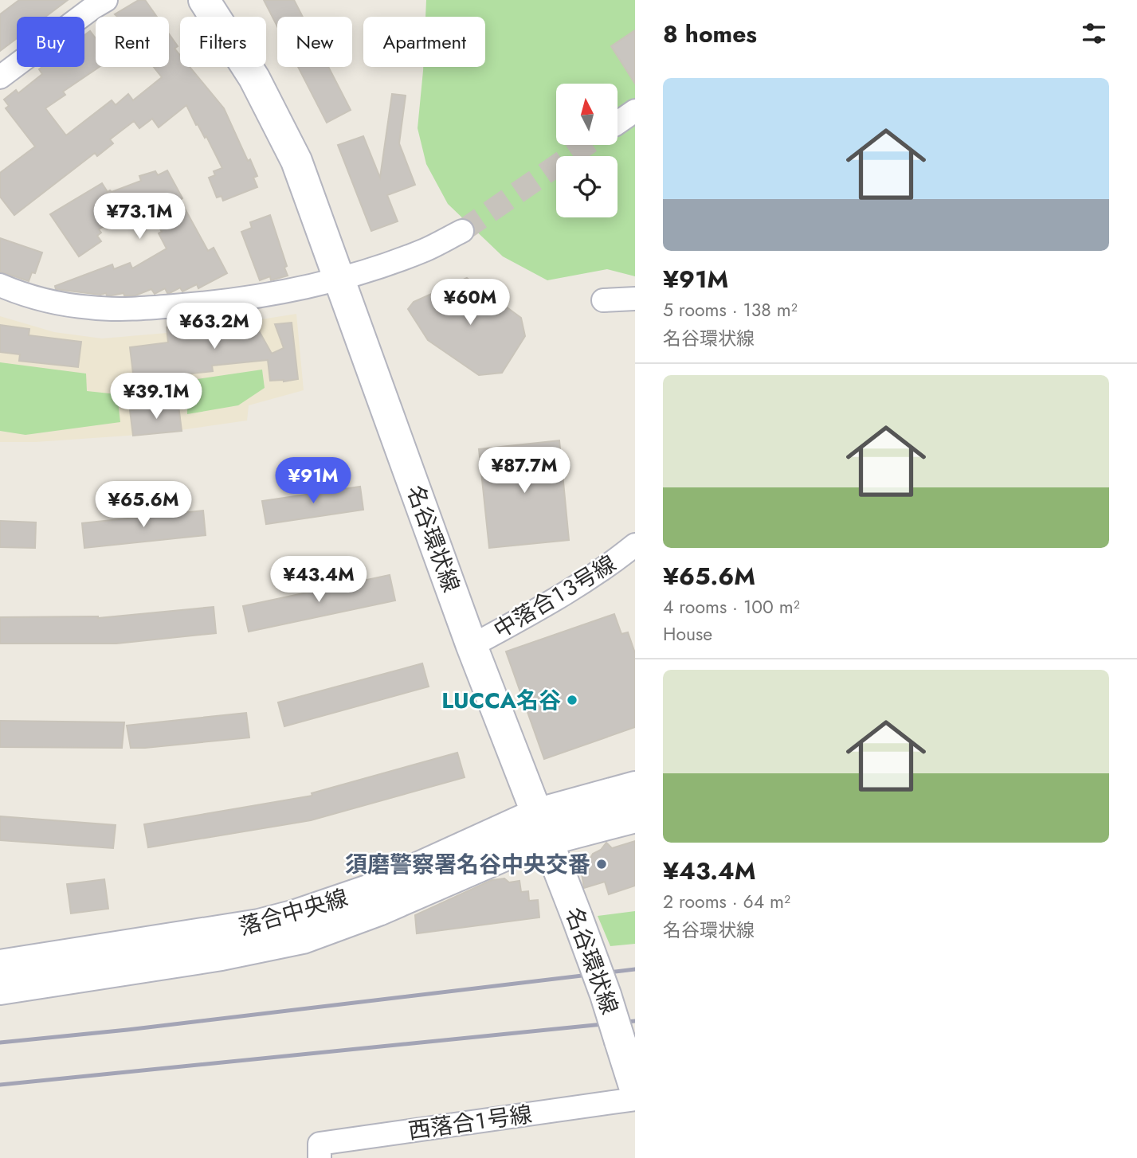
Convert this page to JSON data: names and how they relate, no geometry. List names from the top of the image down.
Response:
{
  "streets": {
    "street": [
      "名谷環状線",
      "中落合１３号線",
      "落合中央線",
      "西落合１号線"
    ]
  },
  "crossings": [
    ["名谷環状線", "中落合１３号線"],
    ["名谷環状線", "落合中央線"],
    ["名谷環状線", "西落合１号線"]
  ],
  "places": ["LUCCA名谷", "須磨警察署名谷中央交番"],
  "north": "top",
  "page": {
    "heading": "8 homes",
    "chip": [
      "Buy",
      "Rent",
      "Filters",
      "New",
      "Apartment"
    ],
    "list": [
      {
        "name": "¥91M",
        "note": "5 rooms · 138 m² · 名谷環状線"
      },
      {
        "name": "¥65.6M",
        "note": "4 rooms · 100 m² · House"
      },
      {
        "name": "¥43.4M",
        "note": "2 rooms · 64 m² · 名谷環状線"
      }
    ],
    "price": [
      "¥73.1M",
      "¥60M",
      "¥63.2M",
      "¥39.1M",
      "¥87.7M",
      "¥91M",
      "¥65.6M",
      "¥43.4M"
    ]
  }
}
